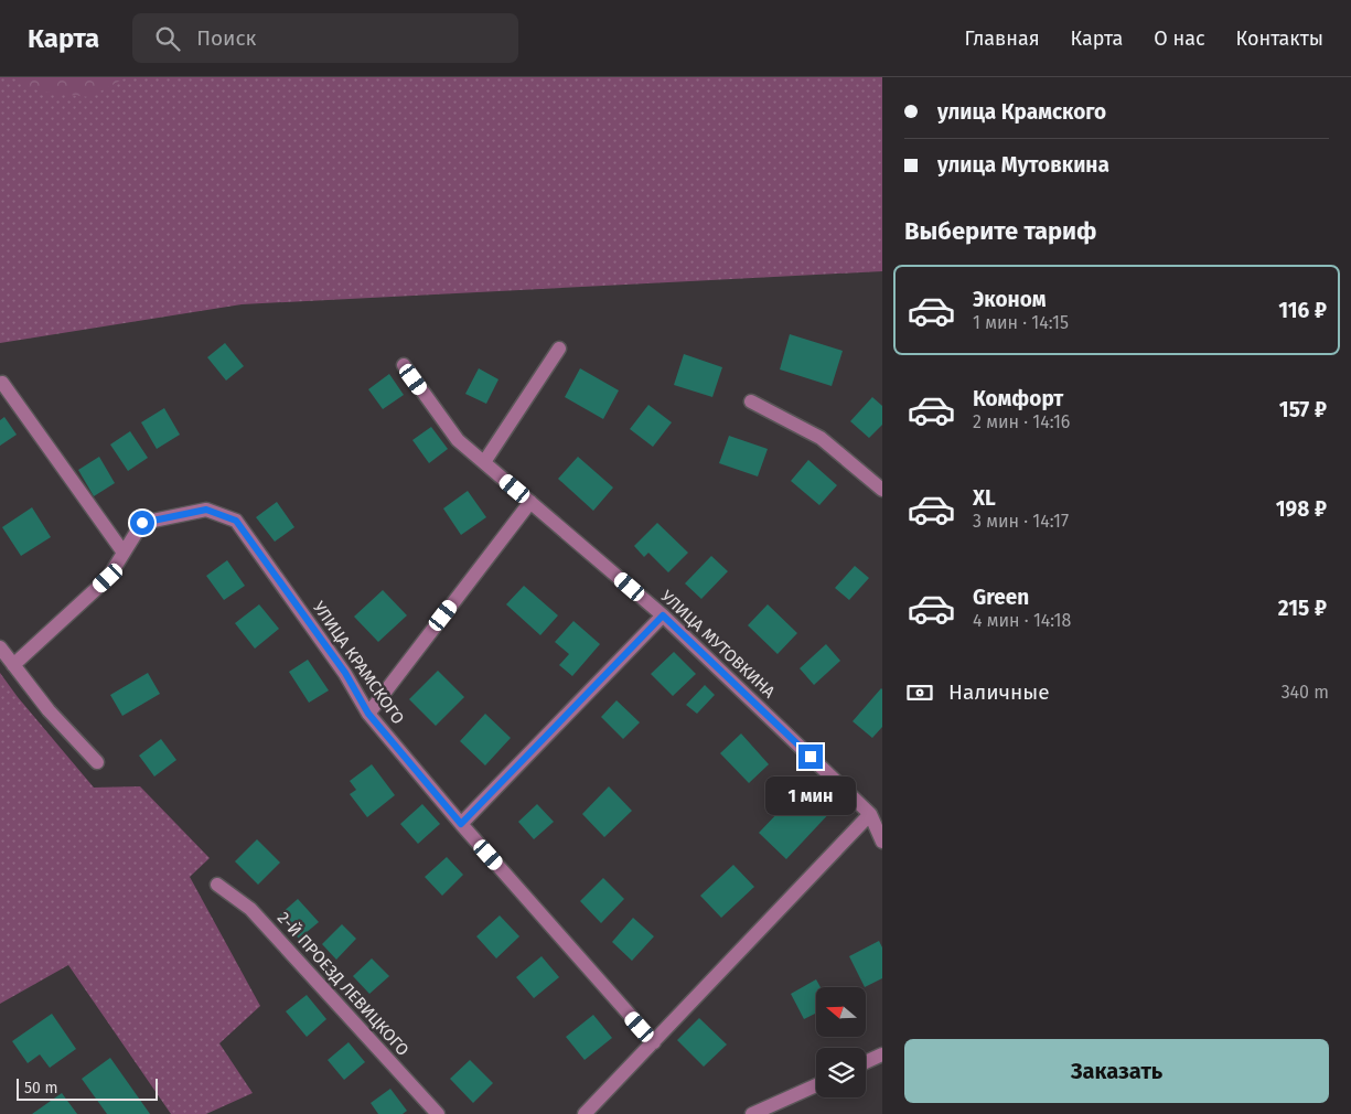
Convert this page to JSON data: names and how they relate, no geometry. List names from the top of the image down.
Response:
{
  "streets": {
    "street": ["УЛИЦА МУТОВКИНА", "УЛИЦА КРАМСКОГО", "2-Й ПРОЕЗД ЛЕВИЦКОГО"]
  },
  "scale_bar": "50 m",
  "north": "left",
  "page": {
    "header": "Карта",
    "search": "Поиск",
    "nav": [
      "Главная",
      "Карта",
      "О нас",
      "Контакты"
    ],
    "banner": ["улица Крамского", "улица Мутовкина"],
    "heading": "Выберите тариф",
    "list": [
      {
        "name": "Эконом",
        "note": "1 мин · 14:15",
        "value": "116 ₽"
      },
      {
        "name": "Комфорт",
        "note": "2 мин · 14:16",
        "value": "157 ₽"
      },
      {
        "name": "XL",
        "note": "3 мин · 14:17",
        "value": "198 ₽"
      },
      {
        "name": "Green",
        "note": "4 мин · 14:18",
        "value": "215 ₽"
      }
    ],
    "pay": ["Наличные", "340 m"],
    "bubble": "1 мин",
    "buttons": "Заказать",
    "scale": "50 m"
  }
}
